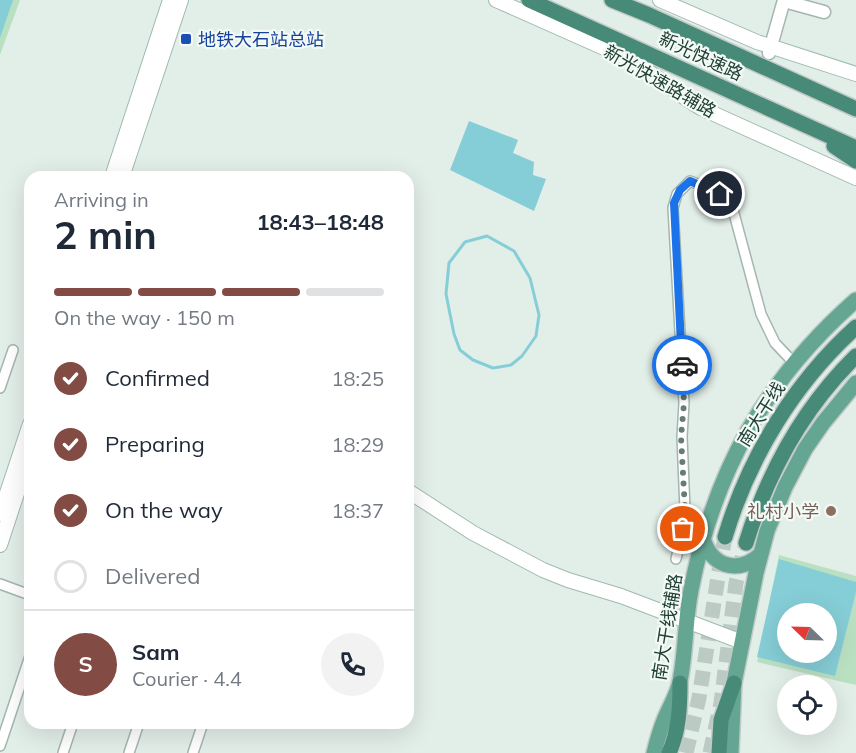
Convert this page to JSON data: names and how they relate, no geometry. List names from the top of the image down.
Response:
{
  "streets": {
    "highway": ["新光快速路", "南大干线"],
    "main road": ["新光快速路辅路", "南大干线辅路"]
  },
  "places": {
    "transit": ["地铁大石站总站"],
    "other": ["礼村小学"]
  },
  "north": "top left",
  "page": {
    "heading": ["2 min", "Arriving in", "18:43–18:48"],
    "panel": ["Sam", "Courier · 4.4"],
    "bar": "On the way · 150 m",
    "list": [
      ["Confirmed", "18:25"],
      ["Preparing", "18:29"],
      ["On the way", "18:37"],
      "Delivered"
    ],
    "round": "S"
  }
}
